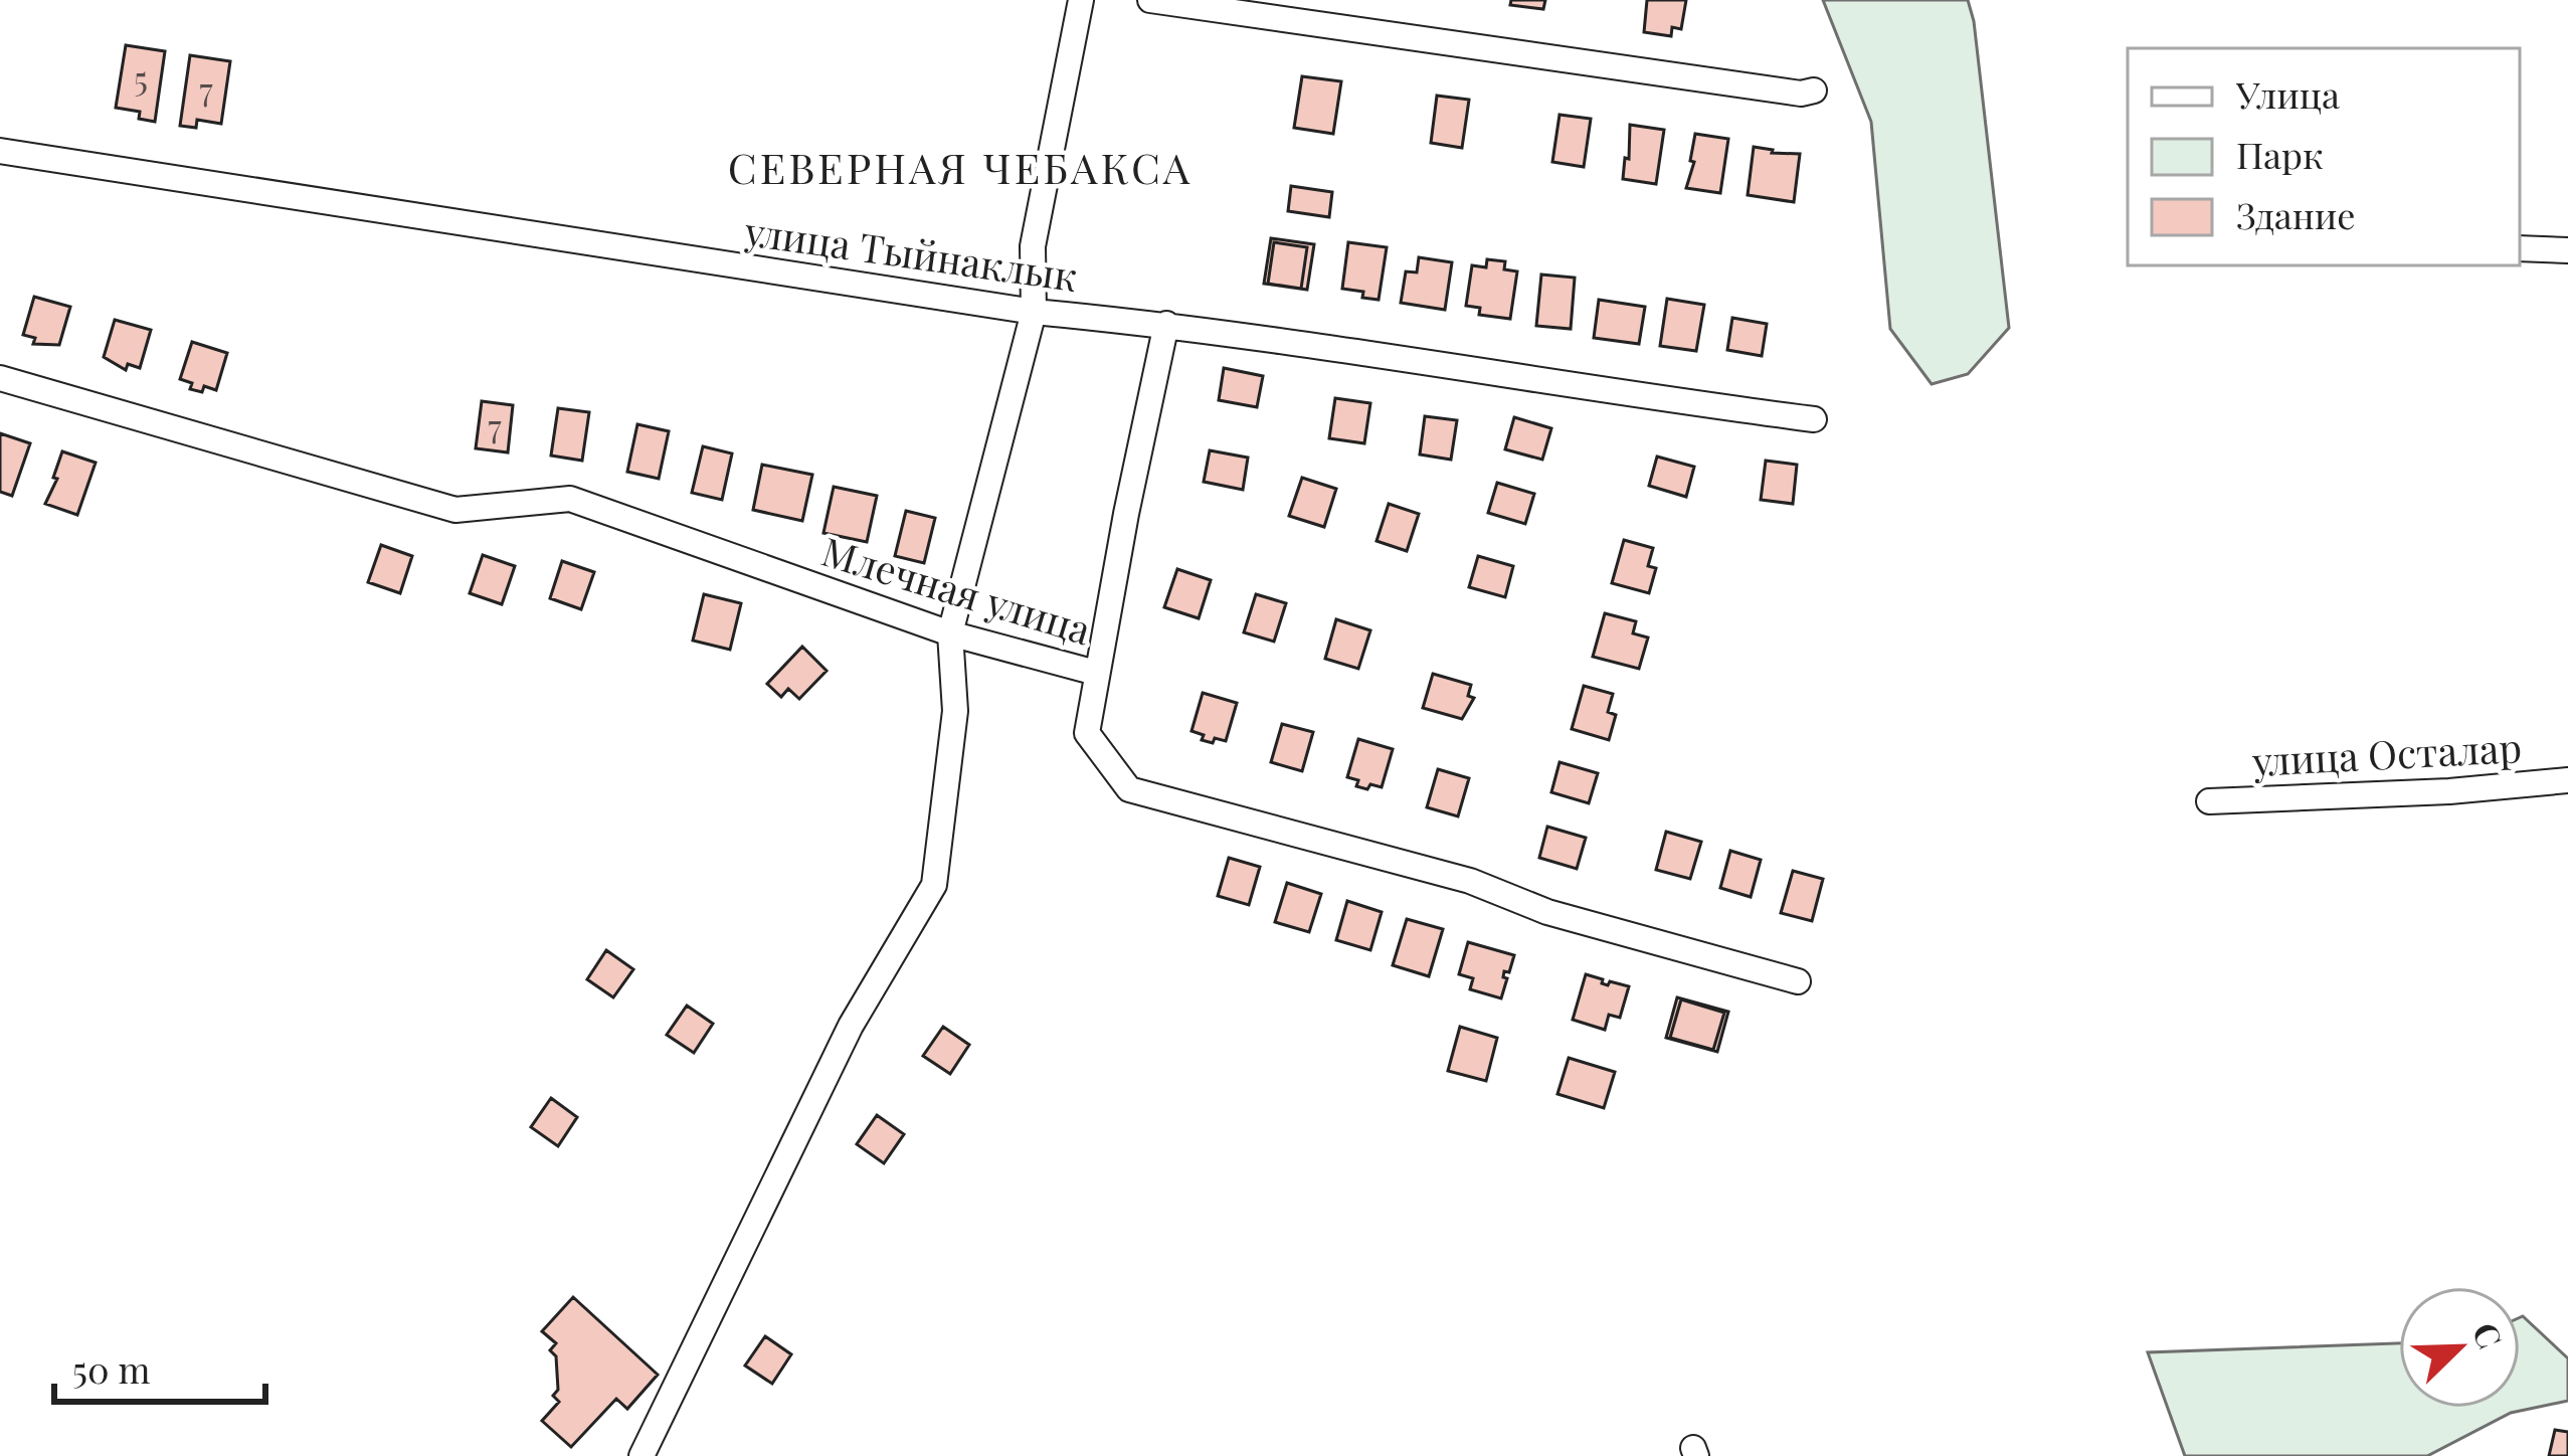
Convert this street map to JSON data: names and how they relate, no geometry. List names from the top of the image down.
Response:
{
  "streets": {
    "street": ["улица Тыйнаклык", "Млечная улица", "улица Осталар"]
  },
  "districts": ["СЕВЕРНАЯ ЧЕБАКСА"],
  "house_numbers": ["5", "7", "7"],
  "legend": ["Улица", "Парк", "Здание"],
  "scale_bar": "50 m",
  "north": "top right"
}
